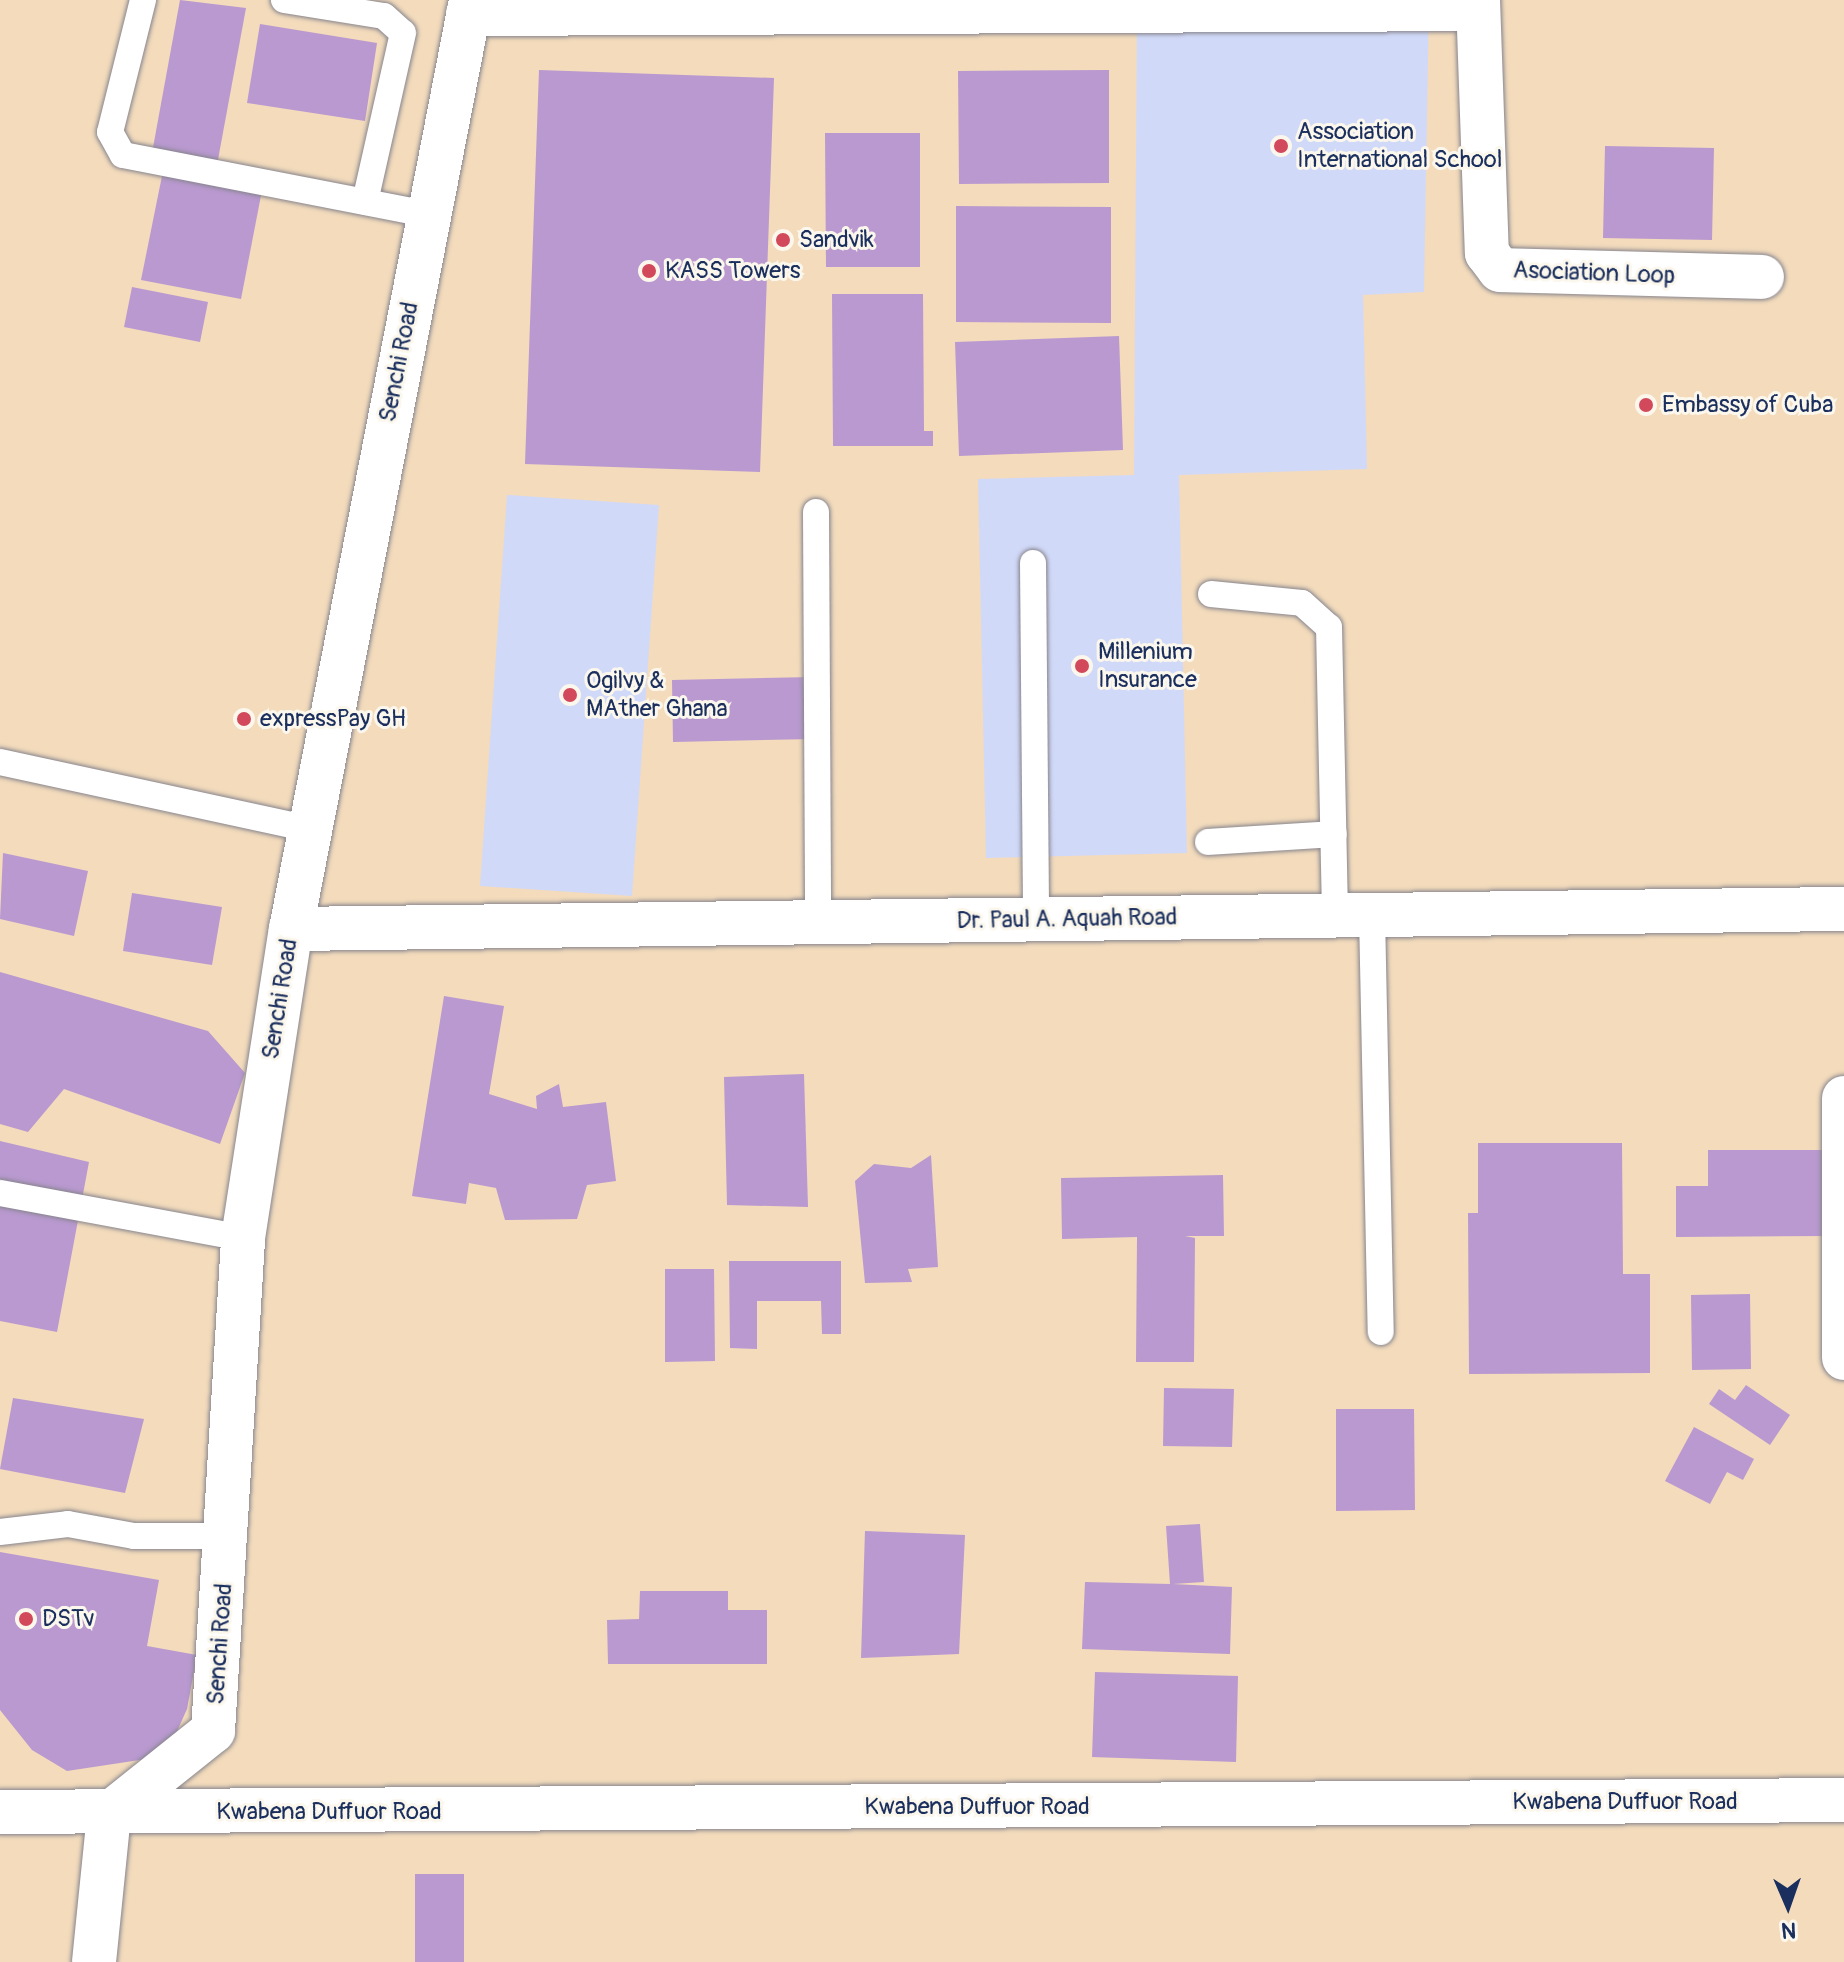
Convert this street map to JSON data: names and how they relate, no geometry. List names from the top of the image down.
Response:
{
  "streets": {
    "street": [
      "Asociation Loop",
      "Senchi Road",
      "Dr. Paul A. Aquah Road",
      "Kwabena Duffuor Road"
    ]
  },
  "crossings": [
    ["Asociation Loop", "Senchi Road"],
    ["Senchi Road", "Dr. Paul A. Aquah Road"],
    ["Senchi Road", "Kwabena Duffuor Road"]
  ],
  "places": [
    "Association International School",
    "Sandvik",
    "KASS Towers",
    "Embassy of Cuba",
    "Millenium Insurance",
    "Ogilvy & MAther Ghana",
    "expressPay GH",
    "DSTv"
  ],
  "north": "bottom"
}
